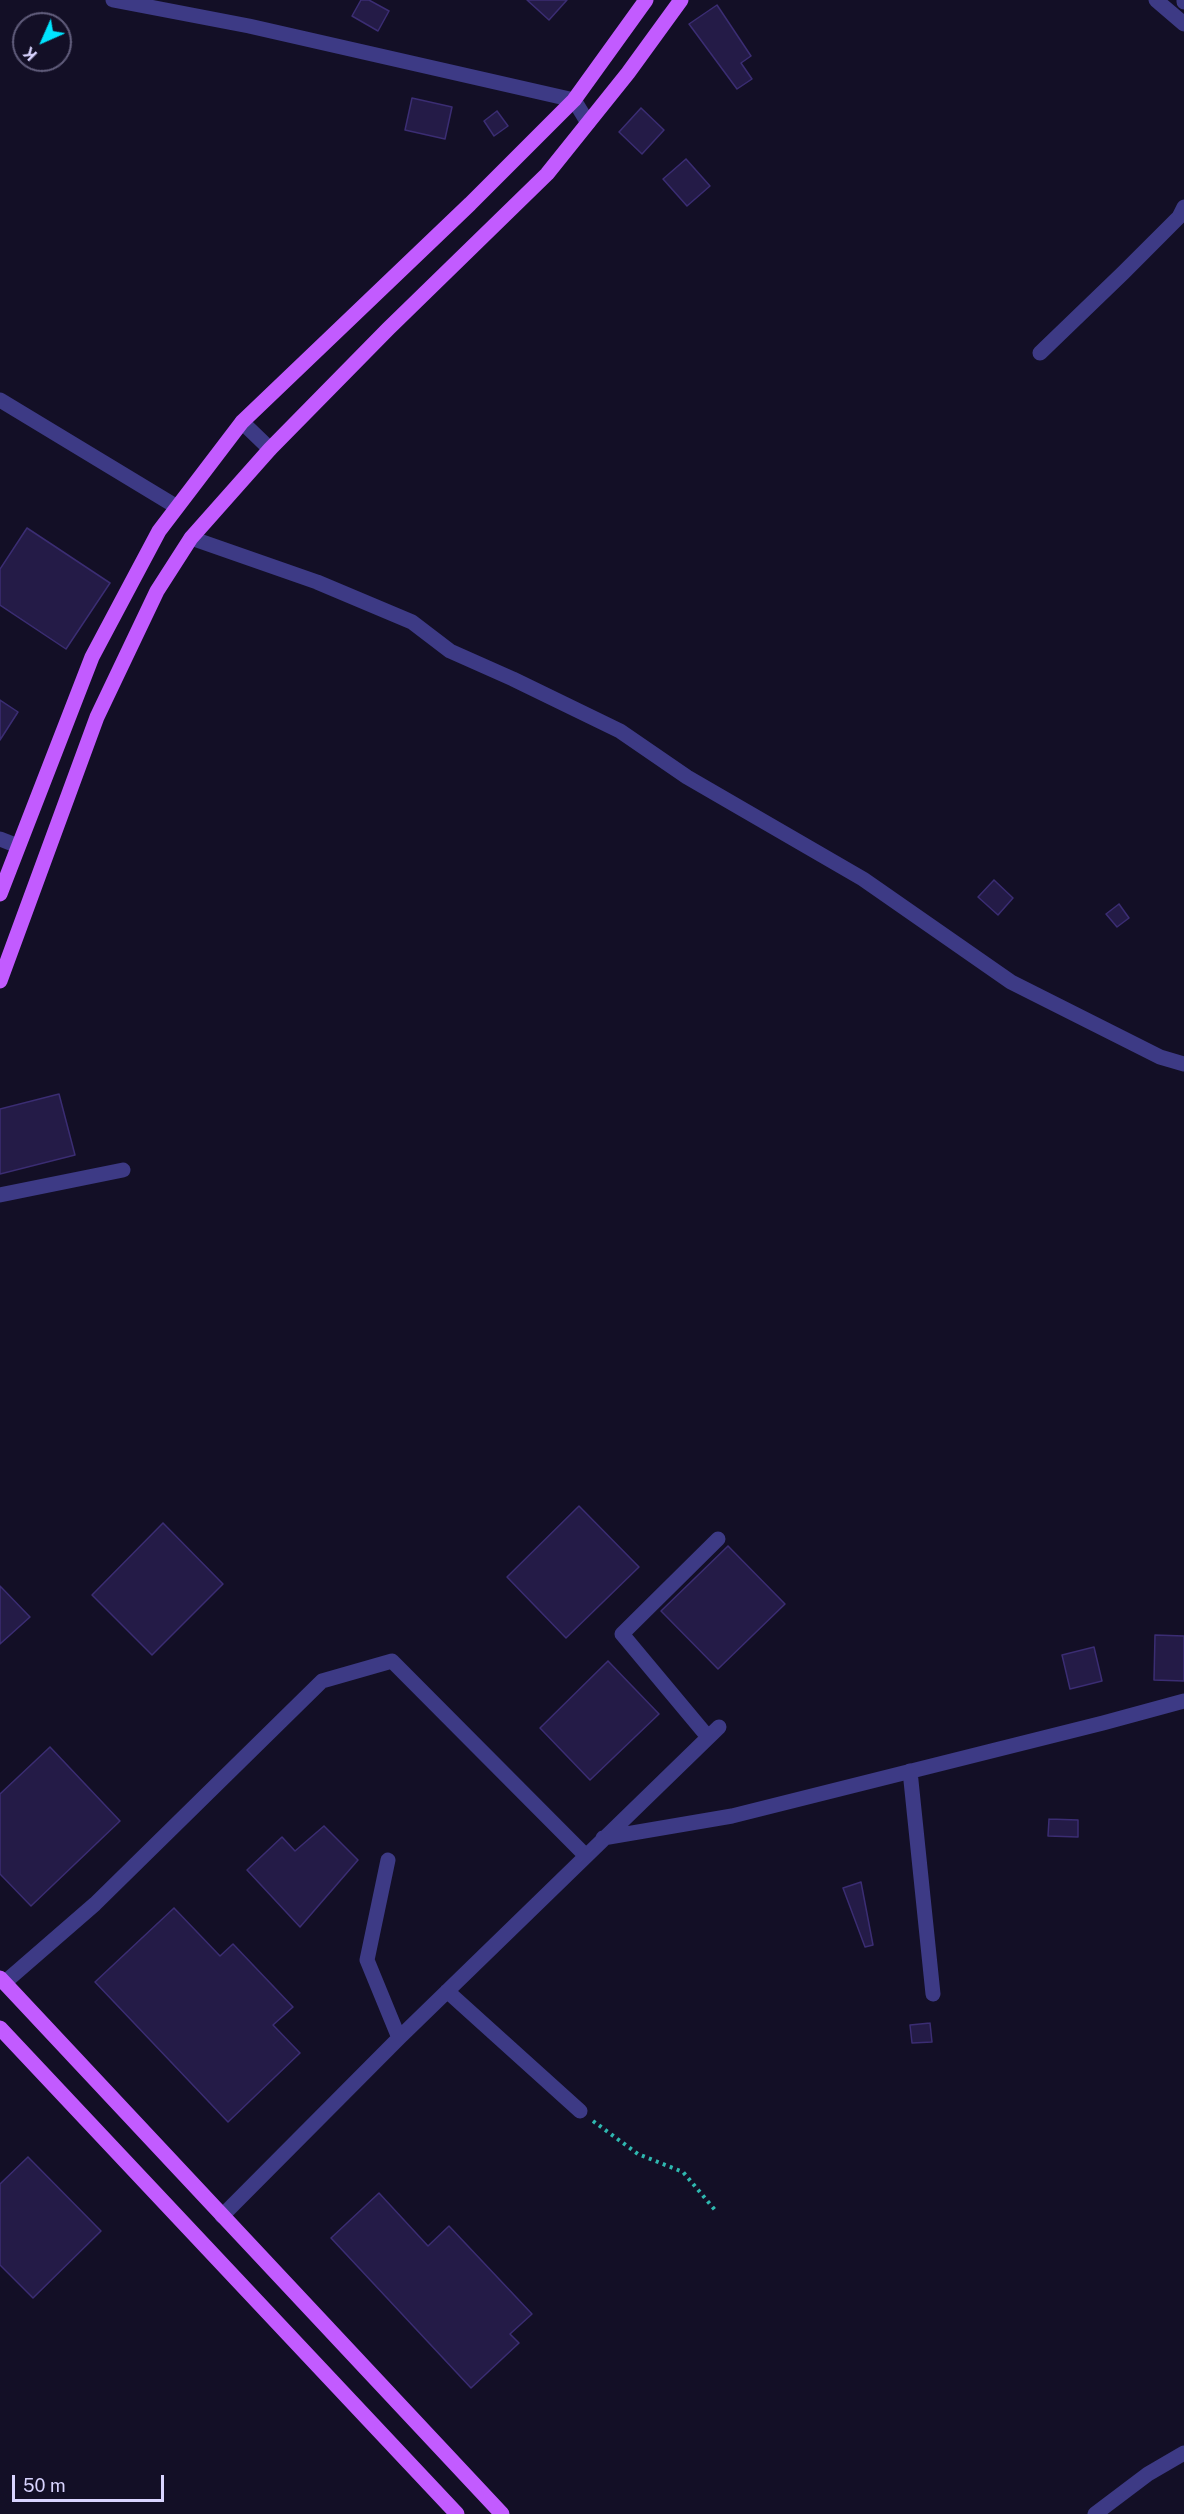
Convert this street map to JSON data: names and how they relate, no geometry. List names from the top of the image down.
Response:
{
  "scale_bar": "50 m",
  "north": "bottom left"
}
